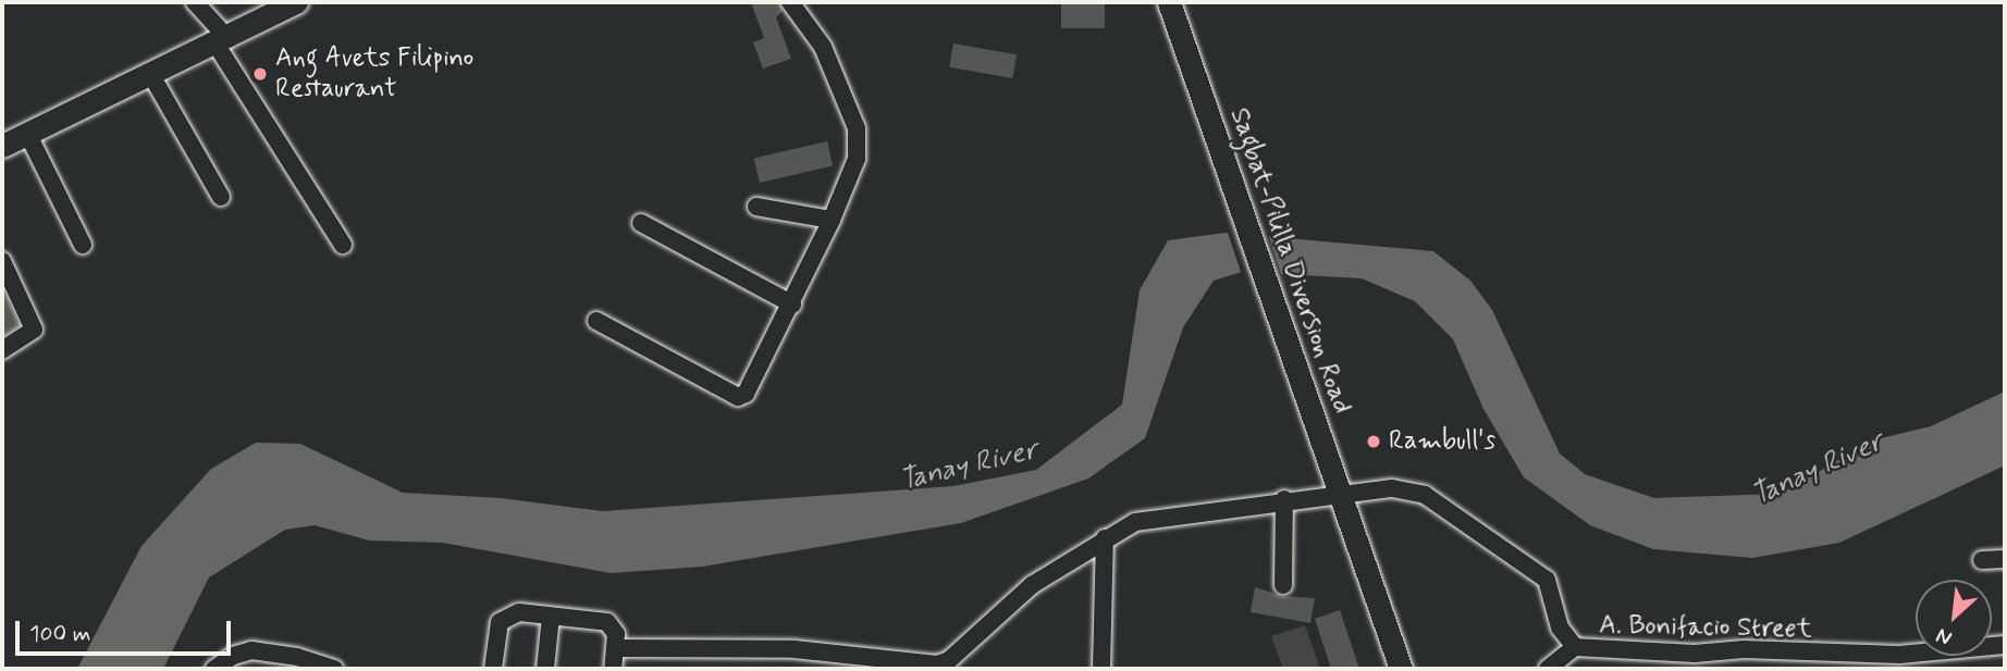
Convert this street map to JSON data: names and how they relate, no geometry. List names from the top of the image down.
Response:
{
  "streets": {
    "main road": ["Sagbat-Pililla Diversion Road"],
    "street": ["A. Bonifacio Street"]
  },
  "crossings": [
    ["Sagbat-Pililla Diversion Road", "A. Bonifacio Street"]
  ],
  "water": ["Tanay River"],
  "places": ["Ang Avets Filipino Restaurant", "Rambull's"],
  "scale_bar": "100 m",
  "north": "bottom left"
}
